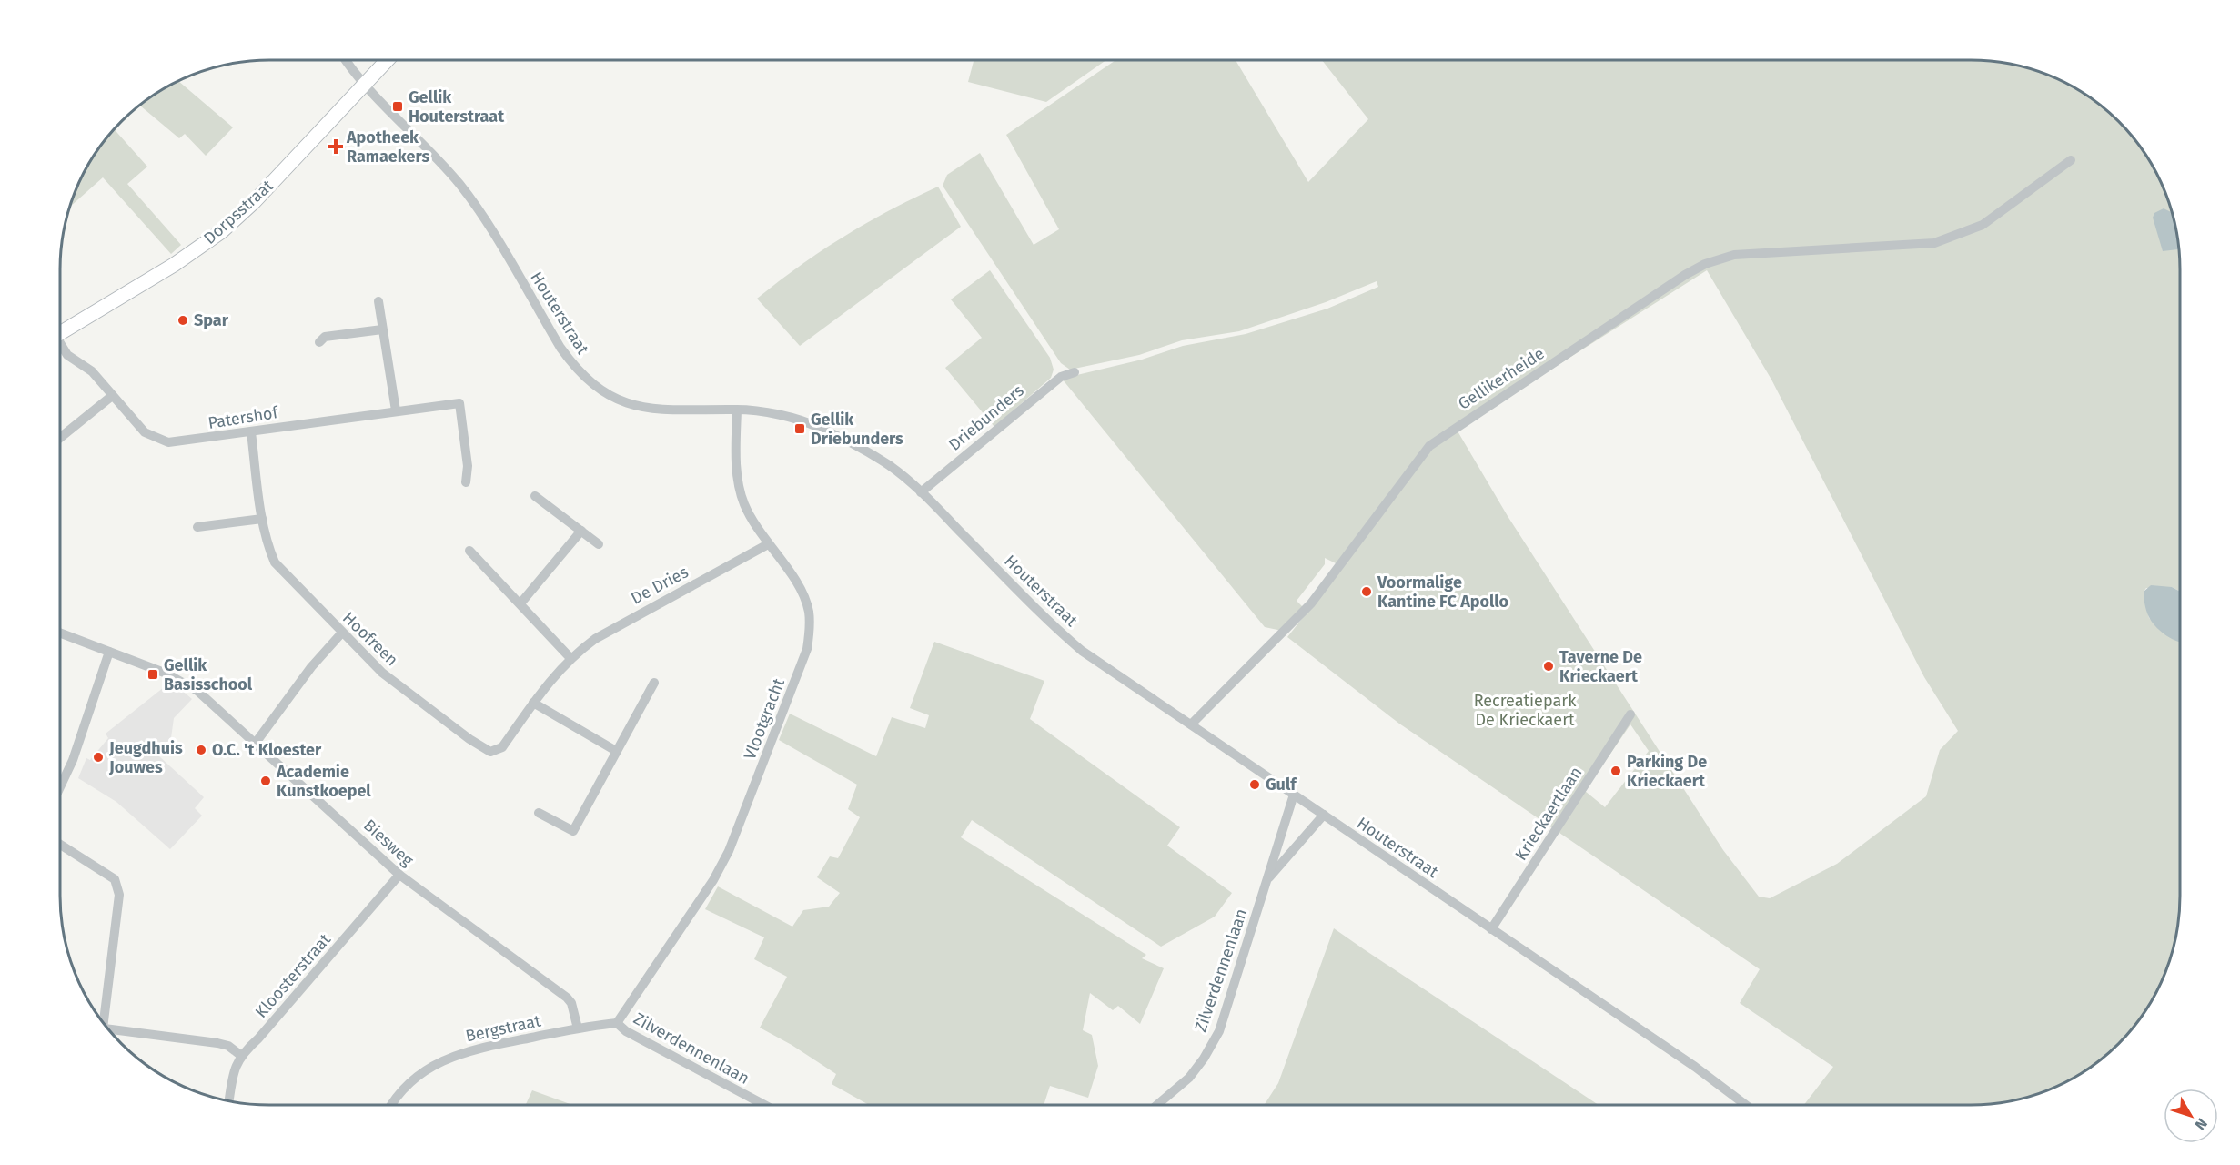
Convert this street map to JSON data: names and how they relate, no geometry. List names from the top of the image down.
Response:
{
  "streets": {
    "street": [
      "Dorpsstraat",
      "Houterstraat",
      "Gellikerheide",
      "Patershof",
      "Driebunders",
      "De Dries",
      "Hoofreen",
      "Vlootgracht",
      "Krieckaertlaan",
      "Biesweg",
      "Zilverdennenlaan",
      "Kloosterstraat",
      "Bergstraat"
    ]
  },
  "crossings": [
    ["Dorpsstraat", "Houterstraat"],
    ["Houterstraat", "Gellikerheide"],
    ["Houterstraat", "Driebunders"],
    ["Houterstraat", "Vlootgracht"],
    ["Houterstraat", "Krieckaertlaan"],
    ["Houterstraat", "Zilverdennenlaan"],
    ["Patershof", "Hoofreen"],
    ["De Dries", "Hoofreen"],
    ["De Dries", "Vlootgracht"],
    ["Vlootgracht", "Zilverdennenlaan"],
    ["Vlootgracht", "Bergstraat"],
    ["Biesweg", "Kloosterstraat"],
    ["Biesweg", "Bergstraat"],
    ["Zilverdennenlaan", "Bergstraat"]
  ],
  "parks": ["Recreatiepark De Krieckaert"],
  "places": {
    "transit": ["Gellik Houterstraat", "Gellik Driebunders", "Gellik Basisschool"],
    "health": ["Apotheek Ramaekers"],
    "other": [
      "Spar",
      "Voormalige Kantine FC Apollo",
      "Taverne De Krieckaert",
      "O.C. 't Kloester",
      "Jeugdhuis Jouwes",
      "Parking De Krieckaert",
      "Academie Kunstkoepel",
      "Gulf"
    ]
  },
  "north": "bottom right"
}
